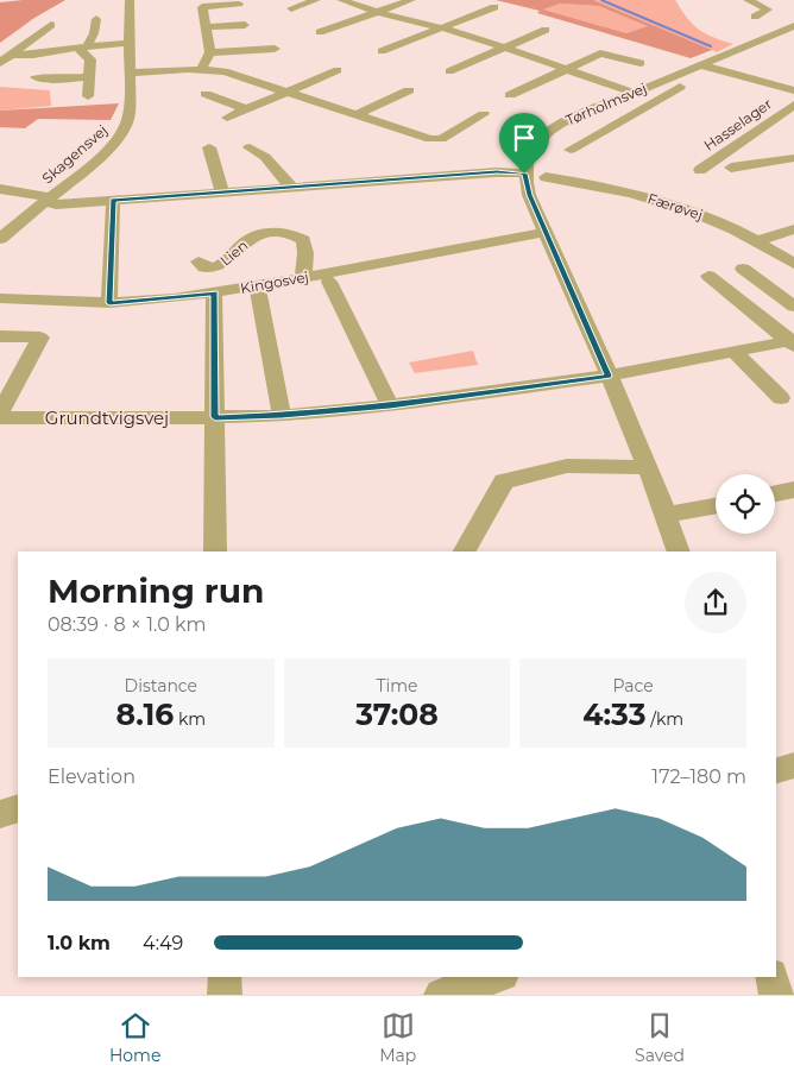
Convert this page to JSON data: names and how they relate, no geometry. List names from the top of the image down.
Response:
{
  "streets": {
    "street": [
      "Tørholmsvej",
      "Hasselager",
      "Skagensvej",
      "Færøvej",
      "Lien",
      "Kingosvej",
      "Grundtvigsvej"
    ]
  },
  "crossings": [
    ["Lien", "Kingosvej"]
  ],
  "page": {
    "heading": ["Morning run", "08:39 · 8 × 1.0 km"],
    "stats": [
      ["Distance", "8.16 km"],
      ["Time", "37:08"],
      ["Pace", "4:33 /km"]
    ],
    "chart": ["Elevation", "172–180 m"],
    "list": [
      {
        "name": "1.0 km",
        "note": "4:49"
      }
    ],
    "tabs": ["Home", "Map", "Saved"]
  }
}
